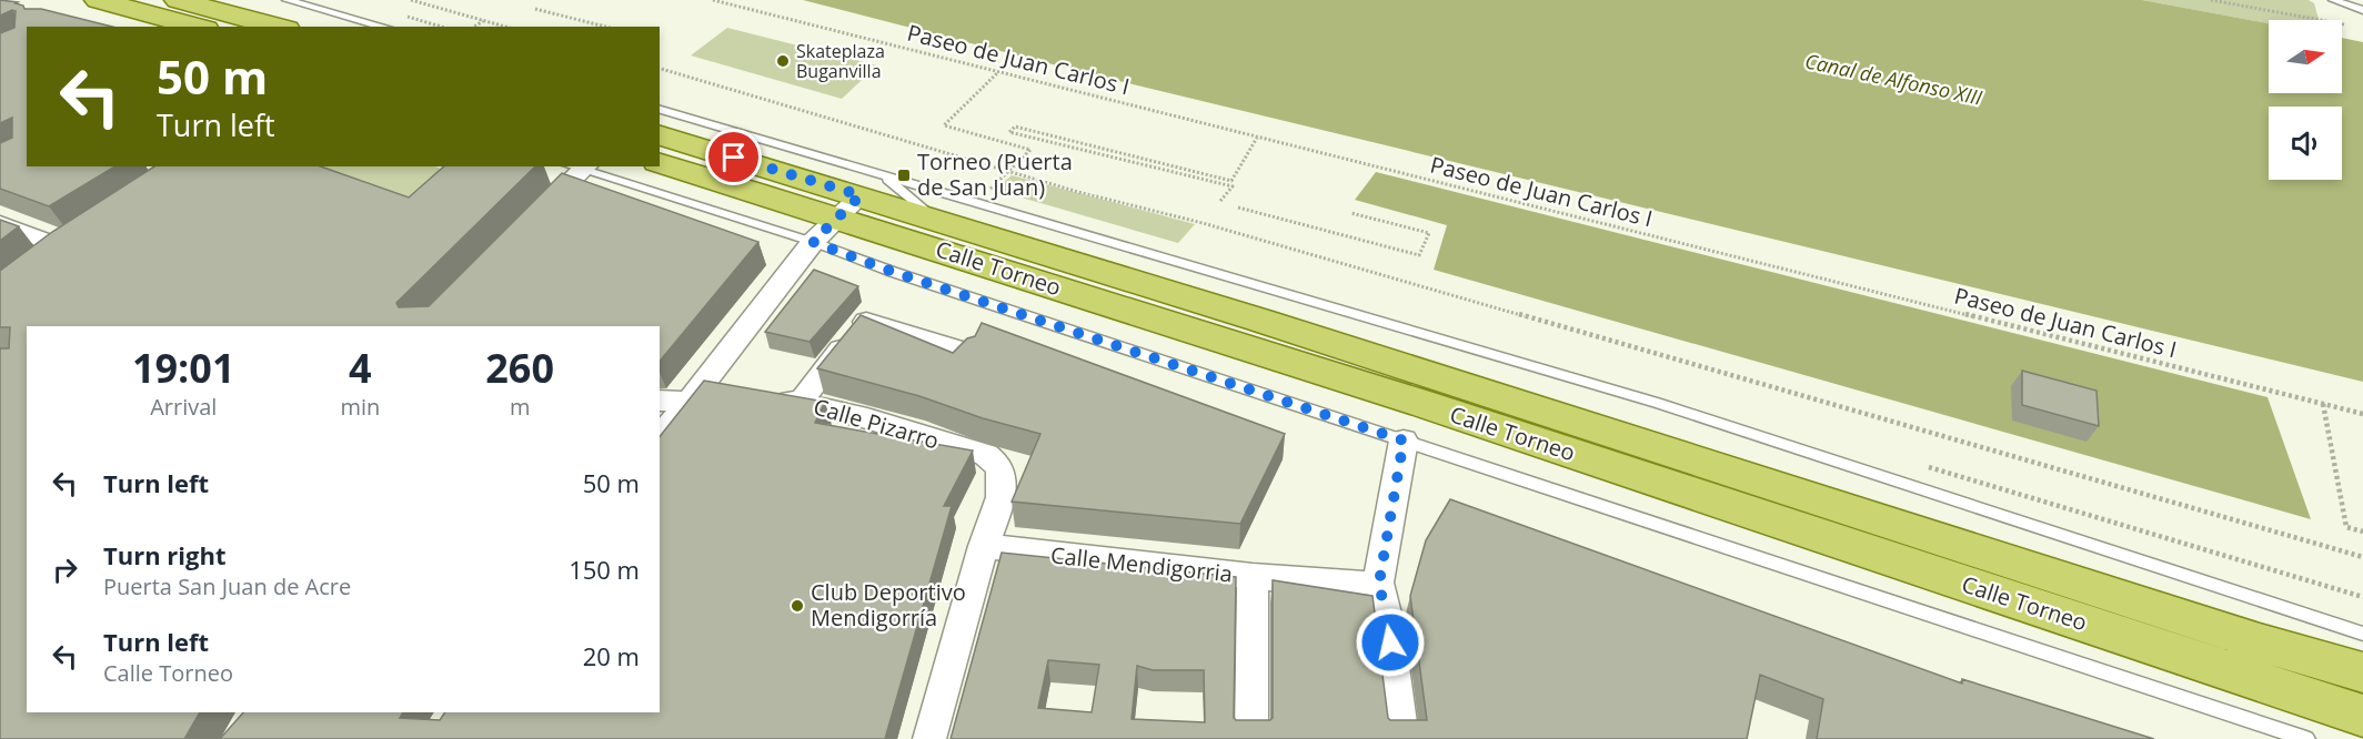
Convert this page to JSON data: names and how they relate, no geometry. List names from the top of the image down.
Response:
{
  "streets": {
    "main road": ["Calle Torneo"],
    "street": ["Calle Pizarro", "Calle Mendigorria"],
    "path": ["Paseo de Juan Carlos I"]
  },
  "crossings": [
    ["Calle Pizarro", "Calle Mendigorria"]
  ],
  "water": ["Canal de Alfonso XIII"],
  "places": {
    "other": ["Skateplaza Buganvilla", "Club Deportivo Mendigorría"],
    "transit": ["Torneo (Puerta de San Juan)"]
  },
  "north": "right",
  "page": {
    "turn": ["50 m", "Turn left"],
    "eta": [
      "19:01",
      "Arrival",
      "4",
      "min",
      "260",
      "m"
    ],
    "list": [
      {
        "name": "Turn left",
        "value": "50 m"
      },
      {
        "name": "Turn right",
        "note": "Puerta San Juan de Acre",
        "value": "150 m"
      },
      {
        "name": "Turn left",
        "note": "Calle Torneo",
        "value": "20 m"
      }
    ]
  }
}
